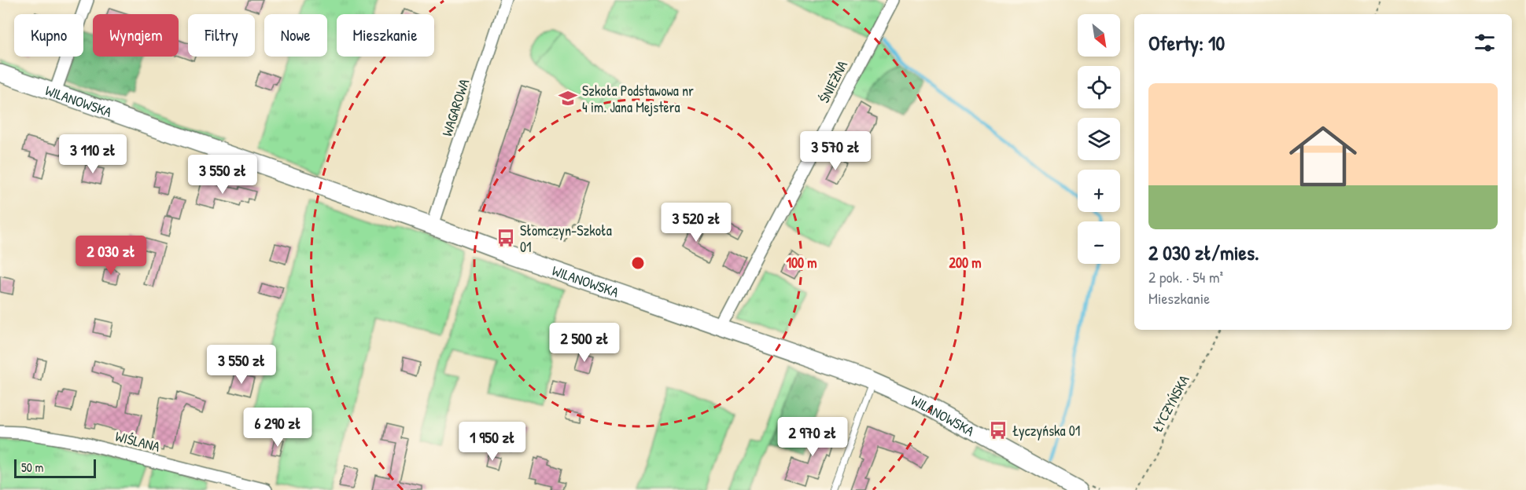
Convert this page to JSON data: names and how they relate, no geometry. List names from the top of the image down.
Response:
{
  "streets": {
    "main road": ["WILANOWSKA"],
    "street": ["ŚNIEŻNA", "WAGAROWA", "WIŚLANA"],
    "path": ["ŁYCZYŃSKA"]
  },
  "crossings": [
    ["ŚNIEŻNA", "WILANOWSKA"],
    ["WILANOWSKA", "WAGAROWA"]
  ],
  "places": {
    "school or university": ["Szkoła Podstawowa nr 4 im. Jana Mejstera"],
    "bus stop": ["Słomczyn-Szkoła 01", "Łyczyńska 01"]
  },
  "scale_bar": "50 m",
  "north": "bottom right",
  "page": {
    "map_buttons": ["+", "−"],
    "chip": [
      "Kupno",
      "Wynajem",
      "Filtry",
      "Nowe",
      "Mieszkanie"
    ],
    "heading": "Oferty: 10",
    "list": [
      {
        "name": "2 030 zł/mies.",
        "note": "2 pok. · 54 m² · Mieszkanie"
      }
    ],
    "price": [
      "3 570 zł",
      "3 110 zł",
      "3 550 zł",
      "3 520 zł",
      "2 030 zł",
      "2 500 zł",
      "3 550 zł",
      "6 290 zł",
      "2 970 zł",
      "1 950 zł"
    ],
    "scale": "50 m"
  },
  "rings": ["100 m", "200 m"]
}
